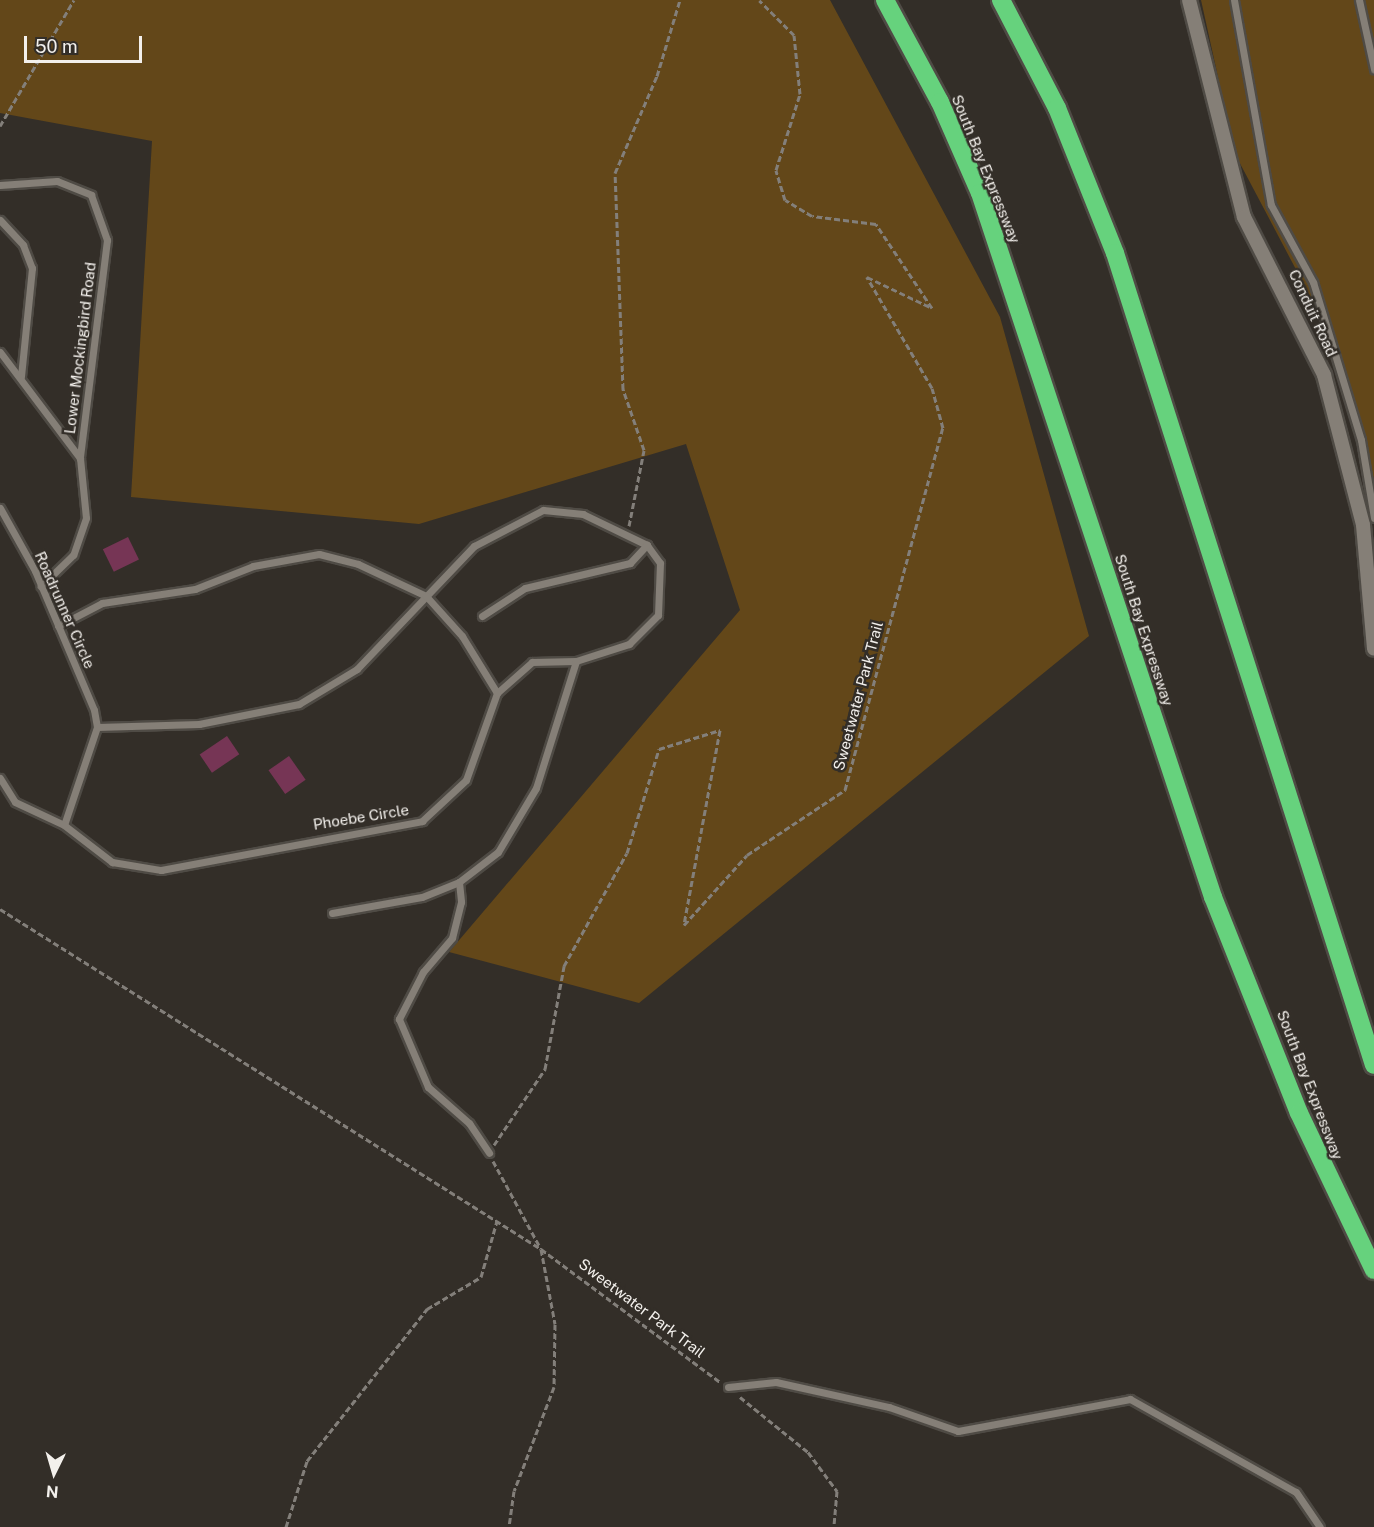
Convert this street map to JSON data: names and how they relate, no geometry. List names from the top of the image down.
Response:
{
  "streets": {
    "highway": ["South Bay Expressway"],
    "street": ["Conduit Road"],
    "lane": ["Lower Mockingbird Road", "Roadrunner Circle", "Phoebe Circle"],
    "path": ["Sweetwater Park Trail"]
  },
  "crossings": [
    ["Lower Mockingbird Road", "Roadrunner Circle"]
  ],
  "scale_bar": "50 m",
  "north": "bottom"
}
